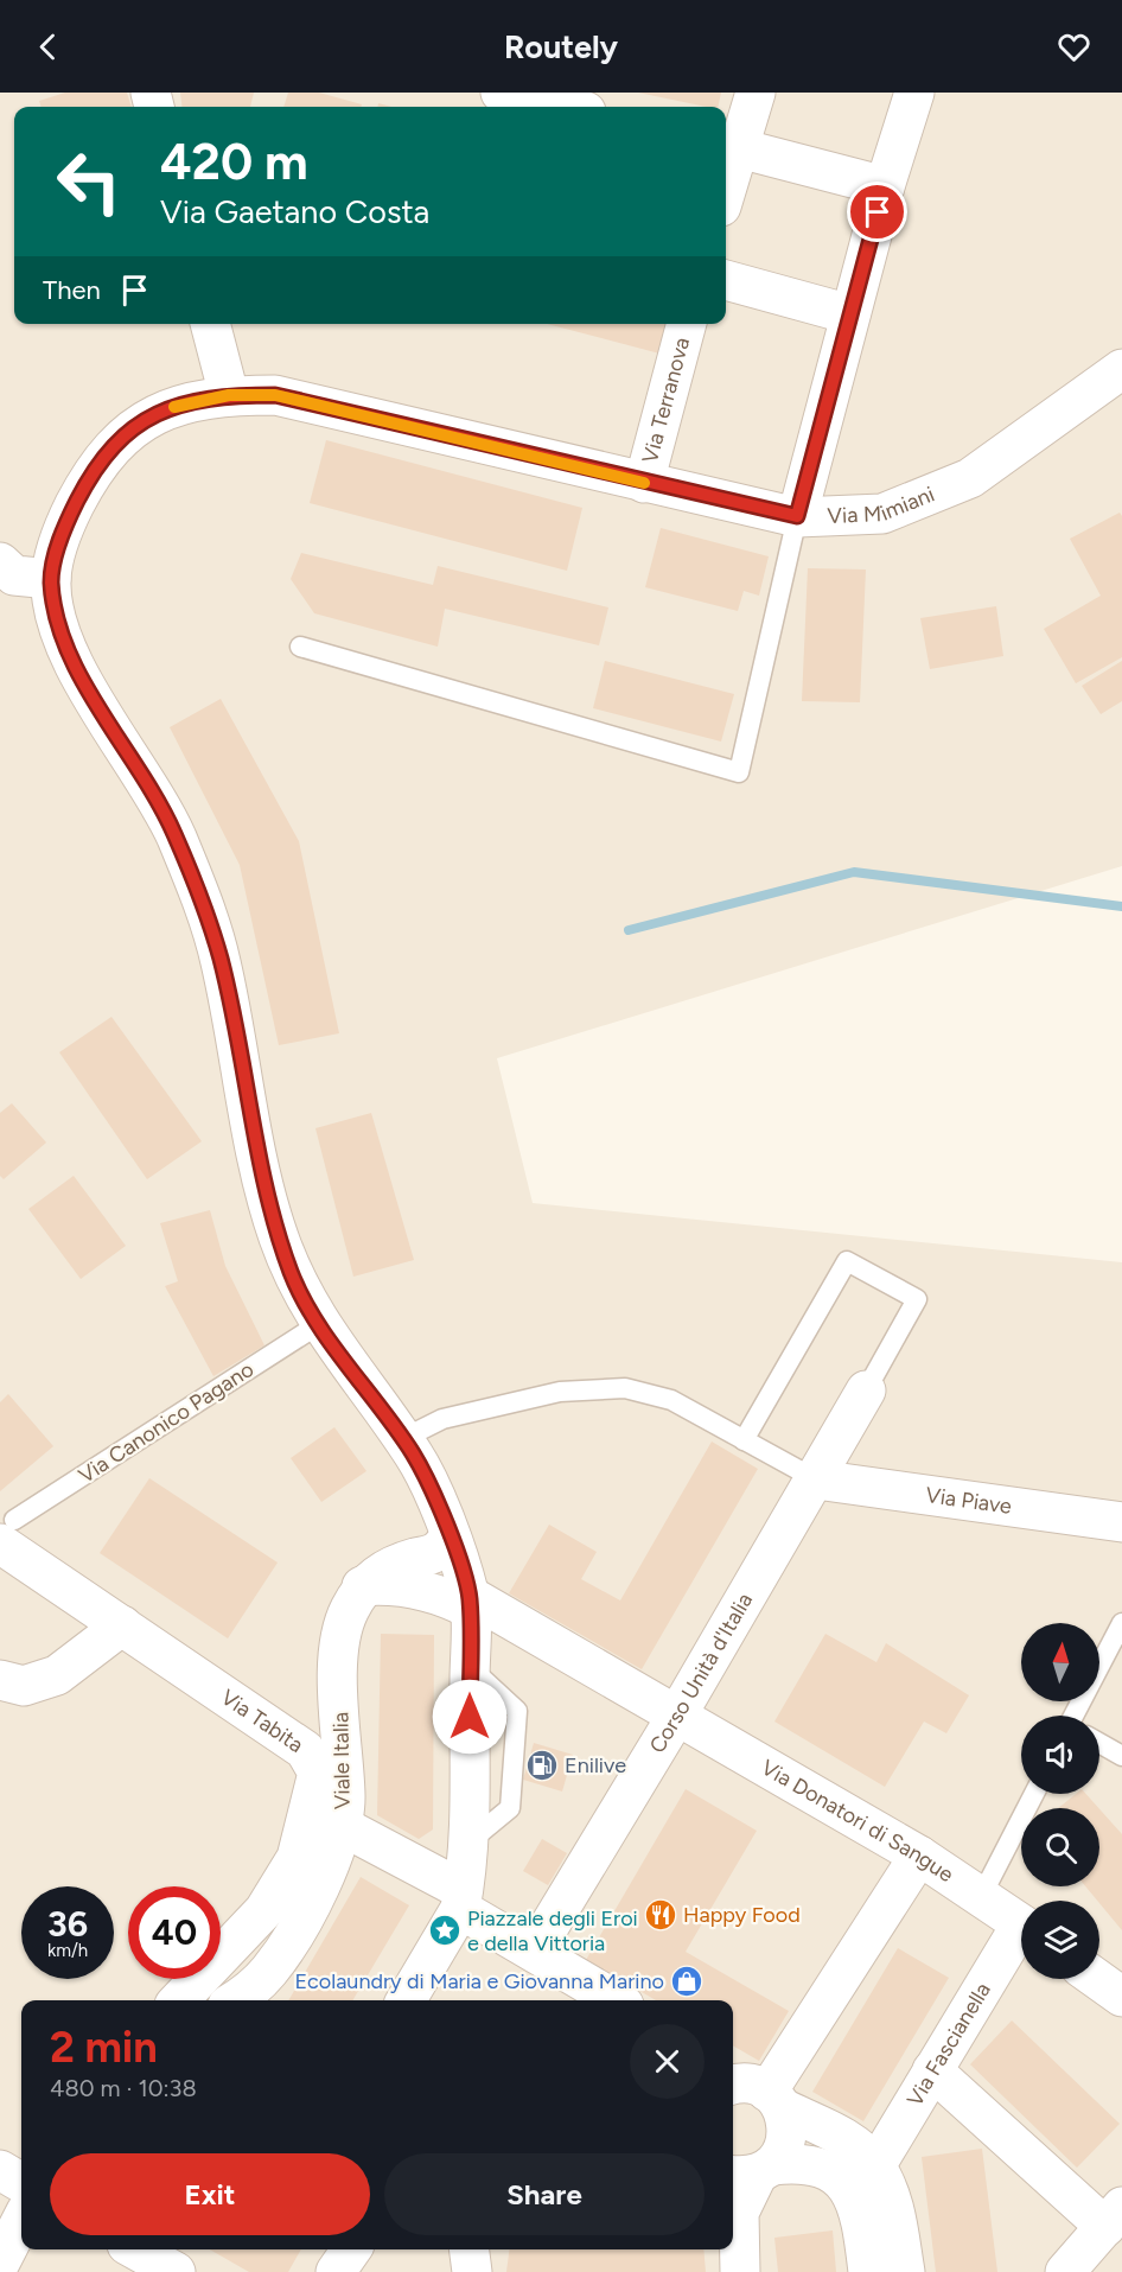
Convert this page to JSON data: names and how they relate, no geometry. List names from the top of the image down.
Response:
{
  "streets": {
    "street": [
      "Via Terranova",
      "Via Mimiani",
      "Via Piave",
      "Corso Unità d'Italia",
      "Via Tabita",
      "Viale Italia",
      "Via Donatori di Sangue",
      "Via Fascianella"
    ],
    "lane": ["Via Canonico Pagano"]
  },
  "crossings": [
    ["Via Terranova", "Via Mimiani"],
    ["Via Mimiani", "Via Canonico Pagano"],
    ["Via Mimiani", "Via Donatori di Sangue"],
    ["Via Canonico Pagano", "Via Tabita"],
    ["Via Piave", "Corso Unità d'Italia"],
    ["Corso Unità d'Italia", "Via Donatori di Sangue"],
    ["Viale Italia", "Via Donatori di Sangue"]
  ],
  "places": {
    "fuel station": ["Enilive"],
    "restaurant": ["Happy Food"],
    "place": ["Piazzale degli Eroi e della Vittoria"],
    "shop": ["Ecolaundry di Maria e Giovanna Marino"]
  },
  "north": "top",
  "page": {
    "header": "Routely",
    "turn": ["420 m", "Via Gaetano Costa"],
    "then": "Then",
    "speed": "36 km/h",
    "limit": "40",
    "heading": ["2 min", "480 m · 10:38"],
    "buttons": ["Exit", "Share"]
  }
}
